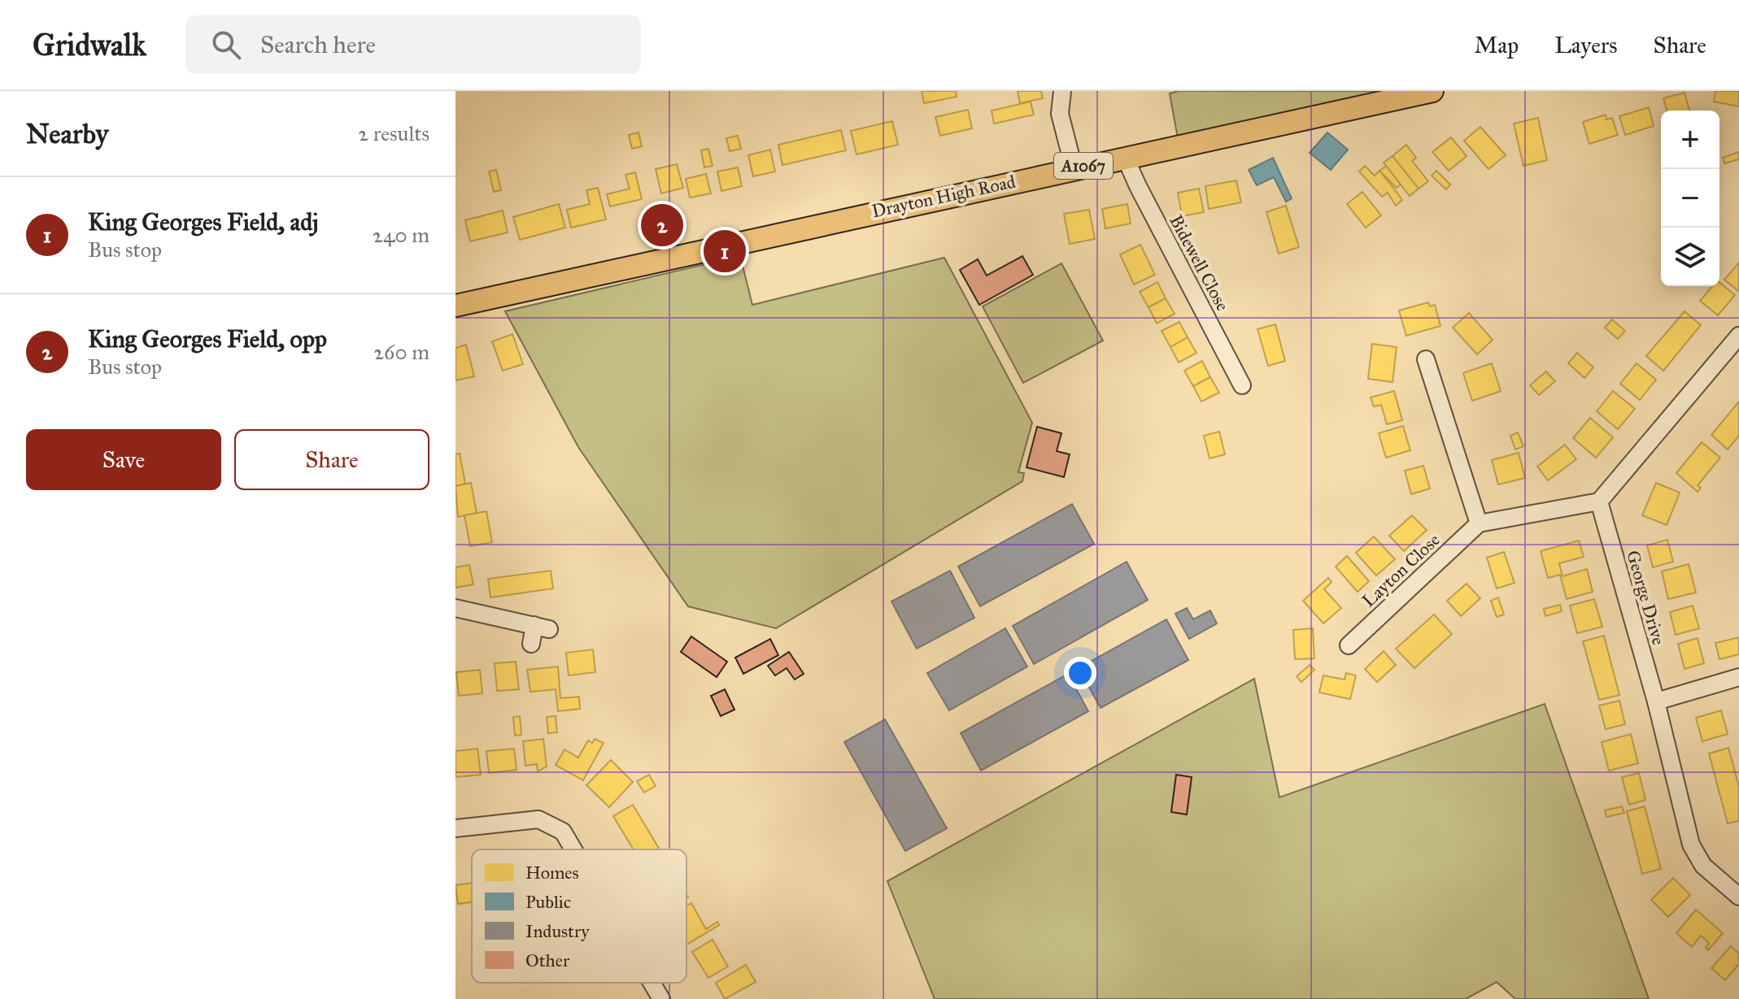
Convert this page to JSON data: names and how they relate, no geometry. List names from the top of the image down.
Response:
{
  "streets": {
    "main road": ["A1067", "Drayton High Road"],
    "street": ["Bidewell Close", "Layton Close", "George Drive"]
  },
  "crossings": [
    ["Drayton High Road", "Bidewell Close"]
  ],
  "legend": [
    "Homes",
    "Public",
    "Industry",
    "Other"
  ],
  "page": {
    "header": "Gridwalk",
    "search": "Search here",
    "nav": ["Map", "Layers", "Share"],
    "heading": ["Nearby", "2 results"],
    "map_buttons": ["+", "−"],
    "list": [
      {
        "mark": "1",
        "name": "King Georges Field, adj",
        "note": "Bus stop",
        "value": "240 m"
      },
      {
        "mark": "2",
        "name": "King Georges Field, opp",
        "note": "Bus stop",
        "value": "260 m"
      }
    ],
    "pins": ["2", "1"],
    "buttons": ["Save", "Share"]
  }
}
